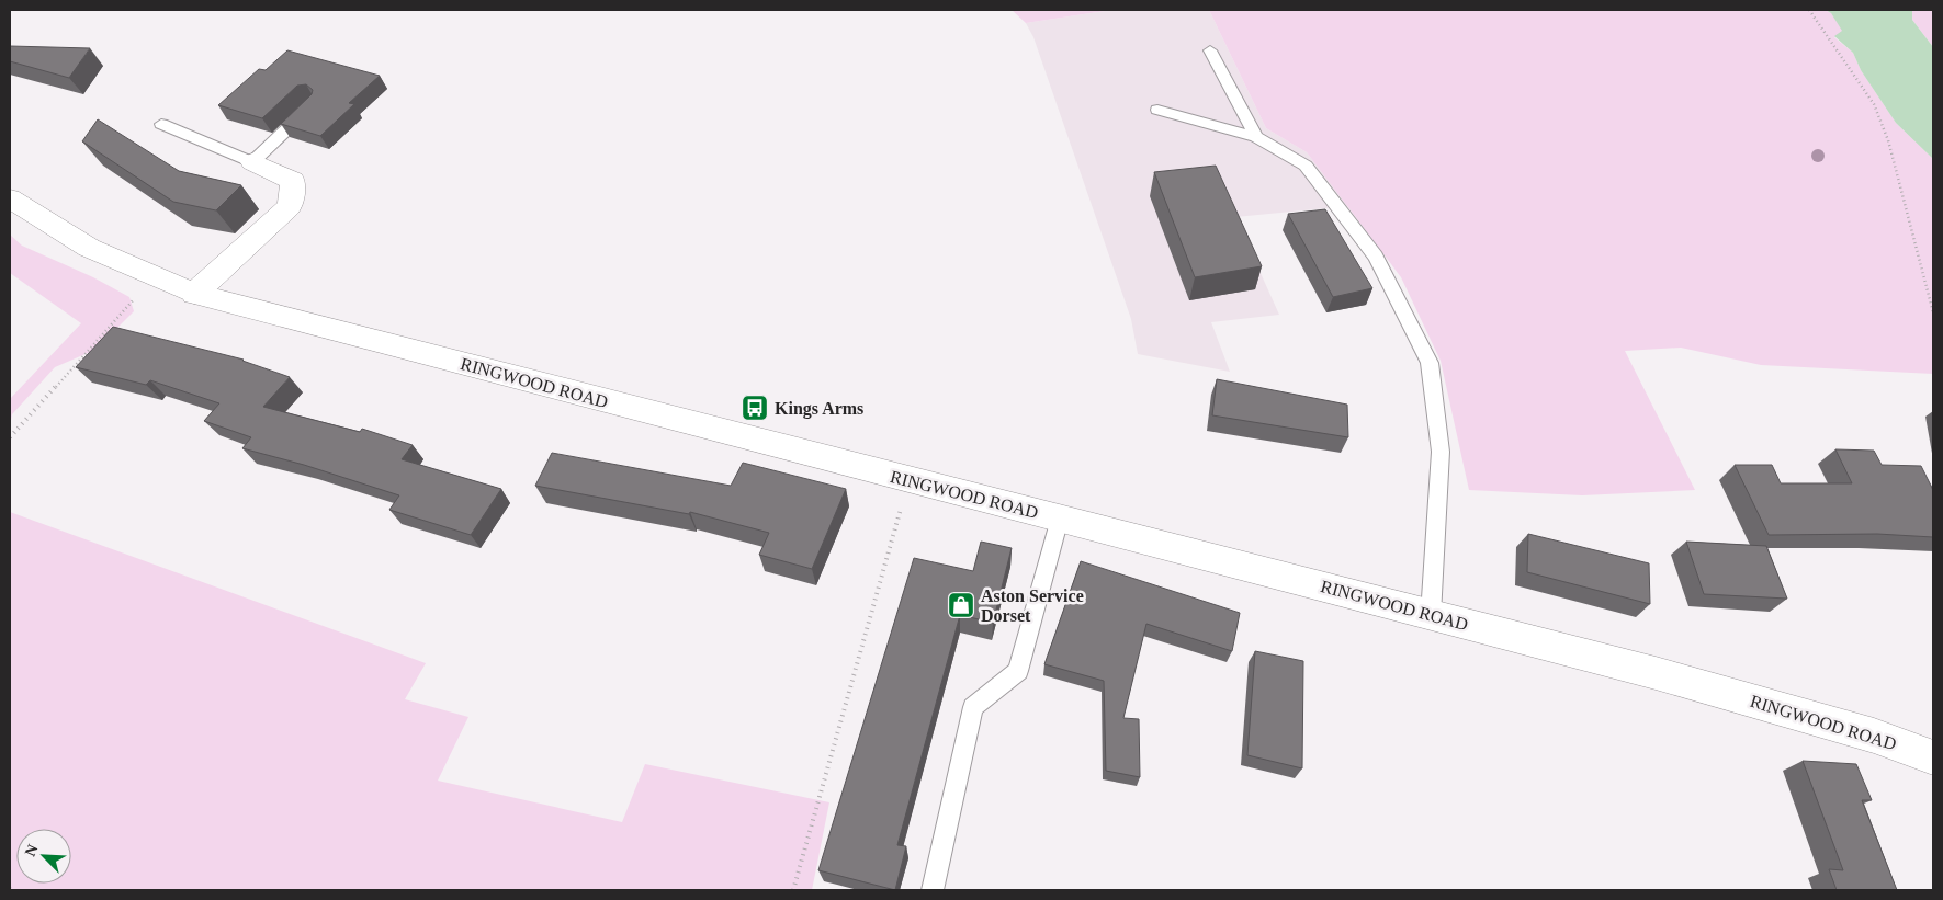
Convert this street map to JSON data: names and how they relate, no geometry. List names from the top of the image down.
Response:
{
  "streets": {
    "main road": ["RINGWOOD ROAD"]
  },
  "places": {
    "bus stop": ["Kings Arms"],
    "shop": ["Aston Service Dorset"]
  },
  "north": "top left"
}
